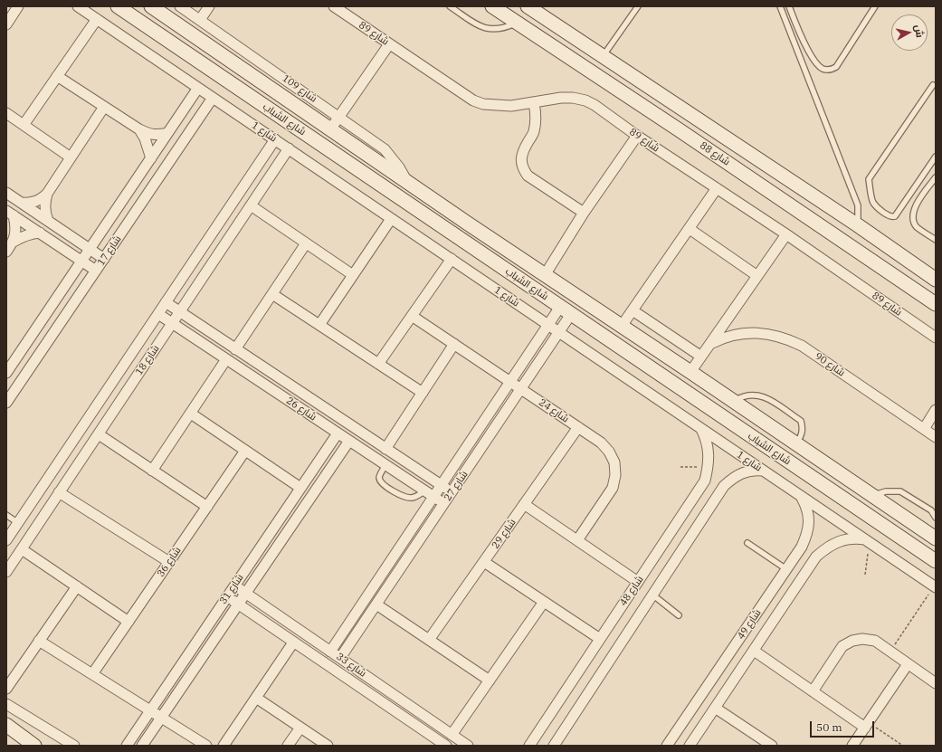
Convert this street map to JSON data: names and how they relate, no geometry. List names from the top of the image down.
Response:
{
  "streets": {
    "street": [
      "شارع 89",
      "شارع 109",
      "شارع الشباب",
      "شارع 1",
      "شارع 88",
      "شارع 17",
      "شارع 18",
      "شارع 90",
      "شارع 26",
      "شارع 24",
      "شارع 27",
      "شارع 29",
      "شارع 36",
      "شارع 31",
      "شارع 48",
      "شارع 49",
      "شارع 33"
    ]
  },
  "crossings": [
    ["شارع 109", "شارع الشباب"],
    ["شارع الشباب", "شارع 27"],
    ["شارع 1", "شارع 17"],
    ["شارع 1", "شارع 18"],
    ["شارع 1", "شارع 27"],
    ["شارع 1", "شارع 48"],
    ["شارع 1", "شارع 49"],
    ["شارع 18", "شارع 26"],
    ["شارع 26", "شارع 27"],
    ["شارع 26", "شارع 31"],
    ["شارع 24", "شارع 27"],
    ["شارع 24", "شارع 29"],
    ["شارع 27", "شارع 33"],
    ["شارع 31", "شارع 33"]
  ],
  "scale_bar": "50 m",
  "north": "right"
}
